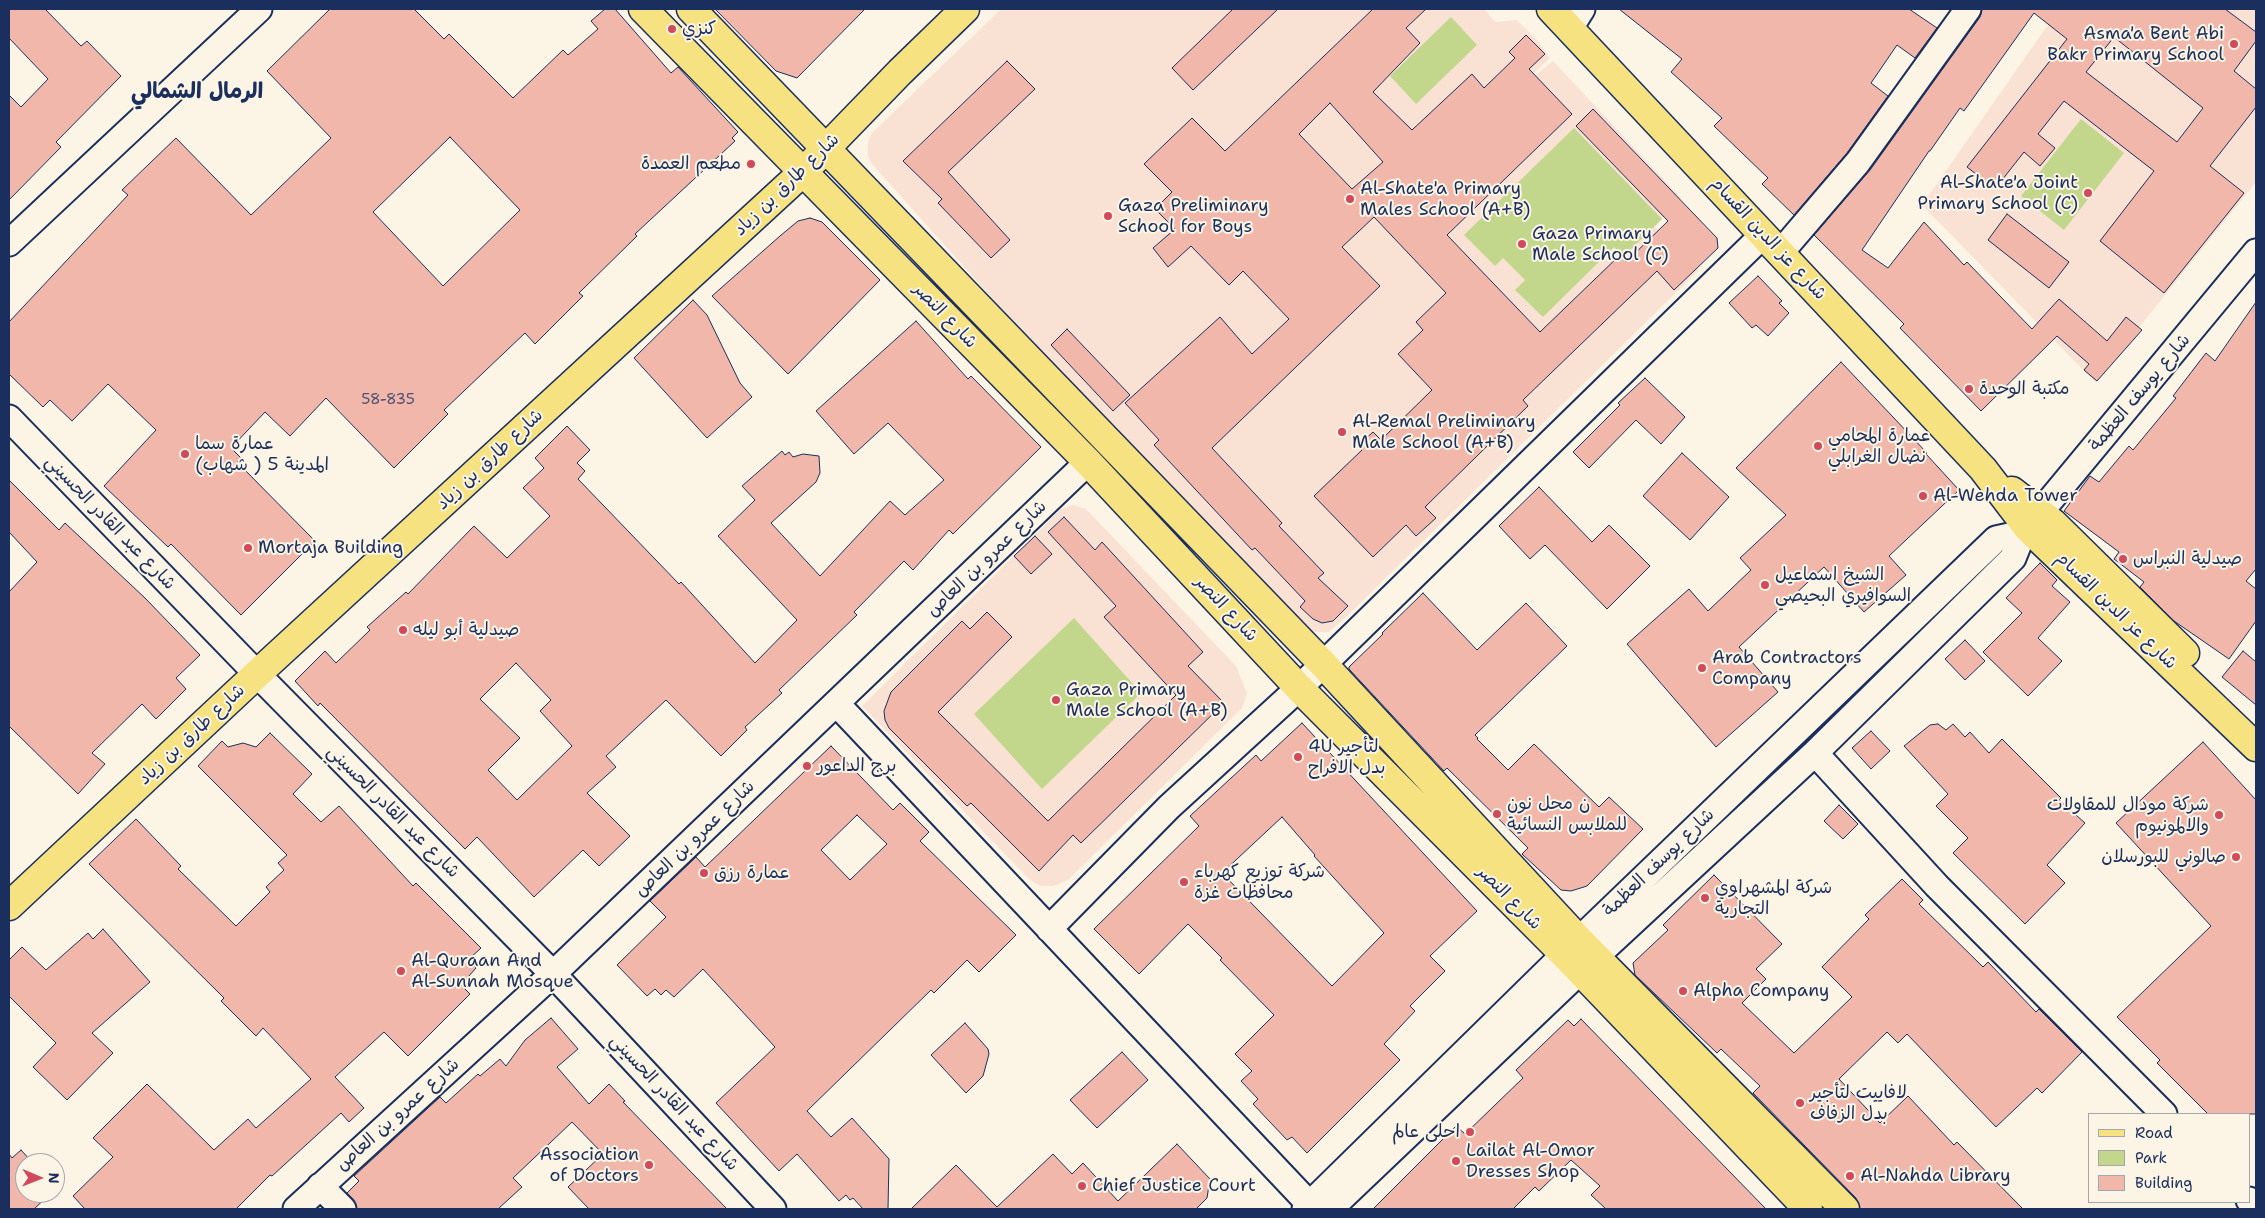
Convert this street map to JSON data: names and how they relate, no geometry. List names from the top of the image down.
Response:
{
  "streets": {
    "main road": ["شارع طارق بن زياد", "شارع عز الدين القسام", "شارع النصر"],
    "street": ["شارع يوسف العظمة", "شارع عبد القادر الحسيني", "شارع عمرو بن العاص"]
  },
  "crossings": [
    ["شارع طارق بن زياد", "شارع النصر"],
    ["شارع طارق بن زياد", "شارع عبد القادر الحسيني"],
    ["شارع عز الدين القسام", "شارع يوسف العظمة"],
    ["شارع النصر", "شارع يوسف العظمة"],
    ["شارع النصر", "شارع عمرو بن العاص"],
    ["شارع عبد القادر الحسيني", "شارع عمرو بن العاص"]
  ],
  "districts": ["الرمال الشمالي"],
  "places": [
    "كنزي",
    "Asma'a Bent Abi Bakr Primary School",
    "مطعم العمدة",
    "Al-Shate'a Joint Primary School (C)",
    "Al-Shate'a Primary Males School (A+B)",
    "Gaza Preliminary School for Boys",
    "Gaza Primary Male School (C)",
    "مكتبة الوحدة",
    "Al-Remal Preliminary Male School (A+B)",
    "عمارة المحامي نضال الغرابلي",
    "عمارة سما المدينة 5 ( شهاب)",
    "Al-Wehda Tower",
    "Mortaja Building",
    "صيدلية النبراس",
    "الشيخ اسماعيل السوافيري البحيصي",
    "صيدلية أبو ليله",
    "Arab Contractors Company",
    "Gaza Primary Male School (A+B)",
    "4U لتأجير بدل الافراح",
    "برج الداعور",
    "ن محل نون للملابس النسائية",
    "شركة مودال للمقاولات والالمونيوم",
    "صالوني للبورسلان",
    "عمارة رزق",
    "شركة توزيع كهرباء محافظات غزة",
    "شركة المشهراوي التجارية",
    "Al-Quraan And Al-Sunnah Mosque",
    "Alpha Company",
    "لافاييت لتأجير بدل الزفاف",
    "احلى عالم",
    "Lailat Al-Omor Dresses Shop",
    "Association of Doctors",
    "Al-Nahda Library",
    "Chief Justice Court"
  ],
  "house_numbers": ["58-835"],
  "legend": ["Road", "Park", "Building"],
  "north": "right"
}
